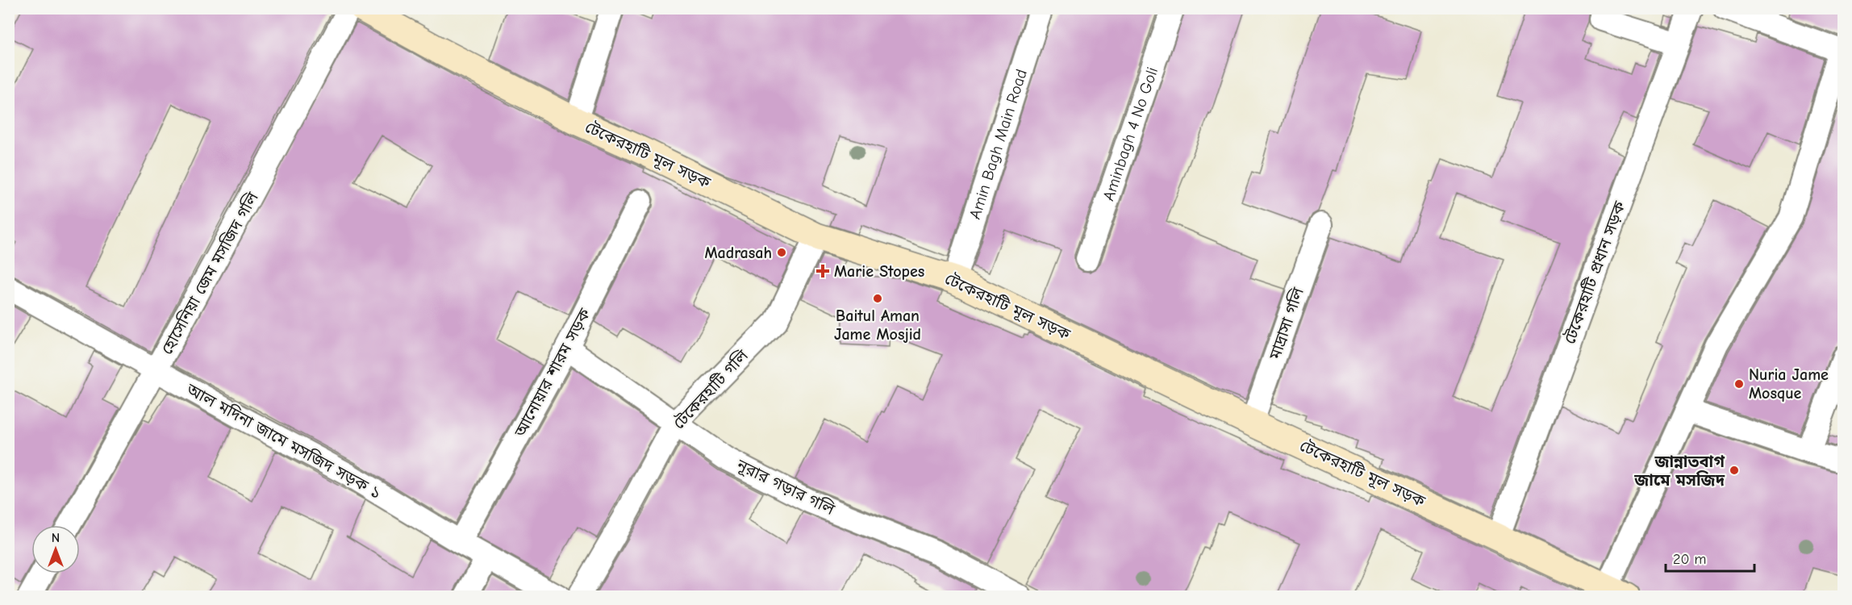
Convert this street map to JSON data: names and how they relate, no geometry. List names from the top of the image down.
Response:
{
  "streets": {
    "street": [
      "Aminbagh 4 No Goli",
      "Amin Bagh Main Road",
      "টেকেরহাটি মূল সড়ক",
      "টেকেরহাটি প্রধান সড়ক",
      "হোসেনিয়া জেম মসজিদ গলি",
      "মাদ্রাসা গলি",
      "আনোয়ার শারম সড়ক",
      "টেকেরহাটি গলি",
      "আল মদিনা জামে মসজিদ সড়ক ১",
      "নূরার গড়ার গলি"
    ]
  },
  "crossings": [
    ["Amin Bagh Main Road", "টেকেরহাটি মূল সড়ক"],
    ["টেকেরহাটি মূল সড়ক", "টেকেরহাটি প্রধান সড়ক"],
    ["টেকেরহাটি মূল সড়ক", "মাদ্রাসা গলি"],
    ["টেকেরহাটি মূল সড়ক", "টেকেরহাটি গলি"],
    ["হোসেনিয়া জেম মসজিদ গলি", "আল মদিনা জামে মসজিদ সড়ক ১"],
    ["আনোয়ার শারম সড়ক", "আল মদিনা জামে মসজিদ সড়ক ১"],
    ["আনোয়ার শারম সড়ক", "নূরার গড়ার গলি"],
    ["টেকেরহাটি গলি", "নূরার গড়ার গলি"]
  ],
  "places": {
    "other": [
      "Madrasah",
      "Baitul Aman Jame Mosjid",
      "Nuria Jame Mosque",
      "জান্নাতবাগ জামে মসজিদ"
    ],
    "health": ["Marie Stopes"]
  },
  "scale_bar": "20 m",
  "north": "top"
}
